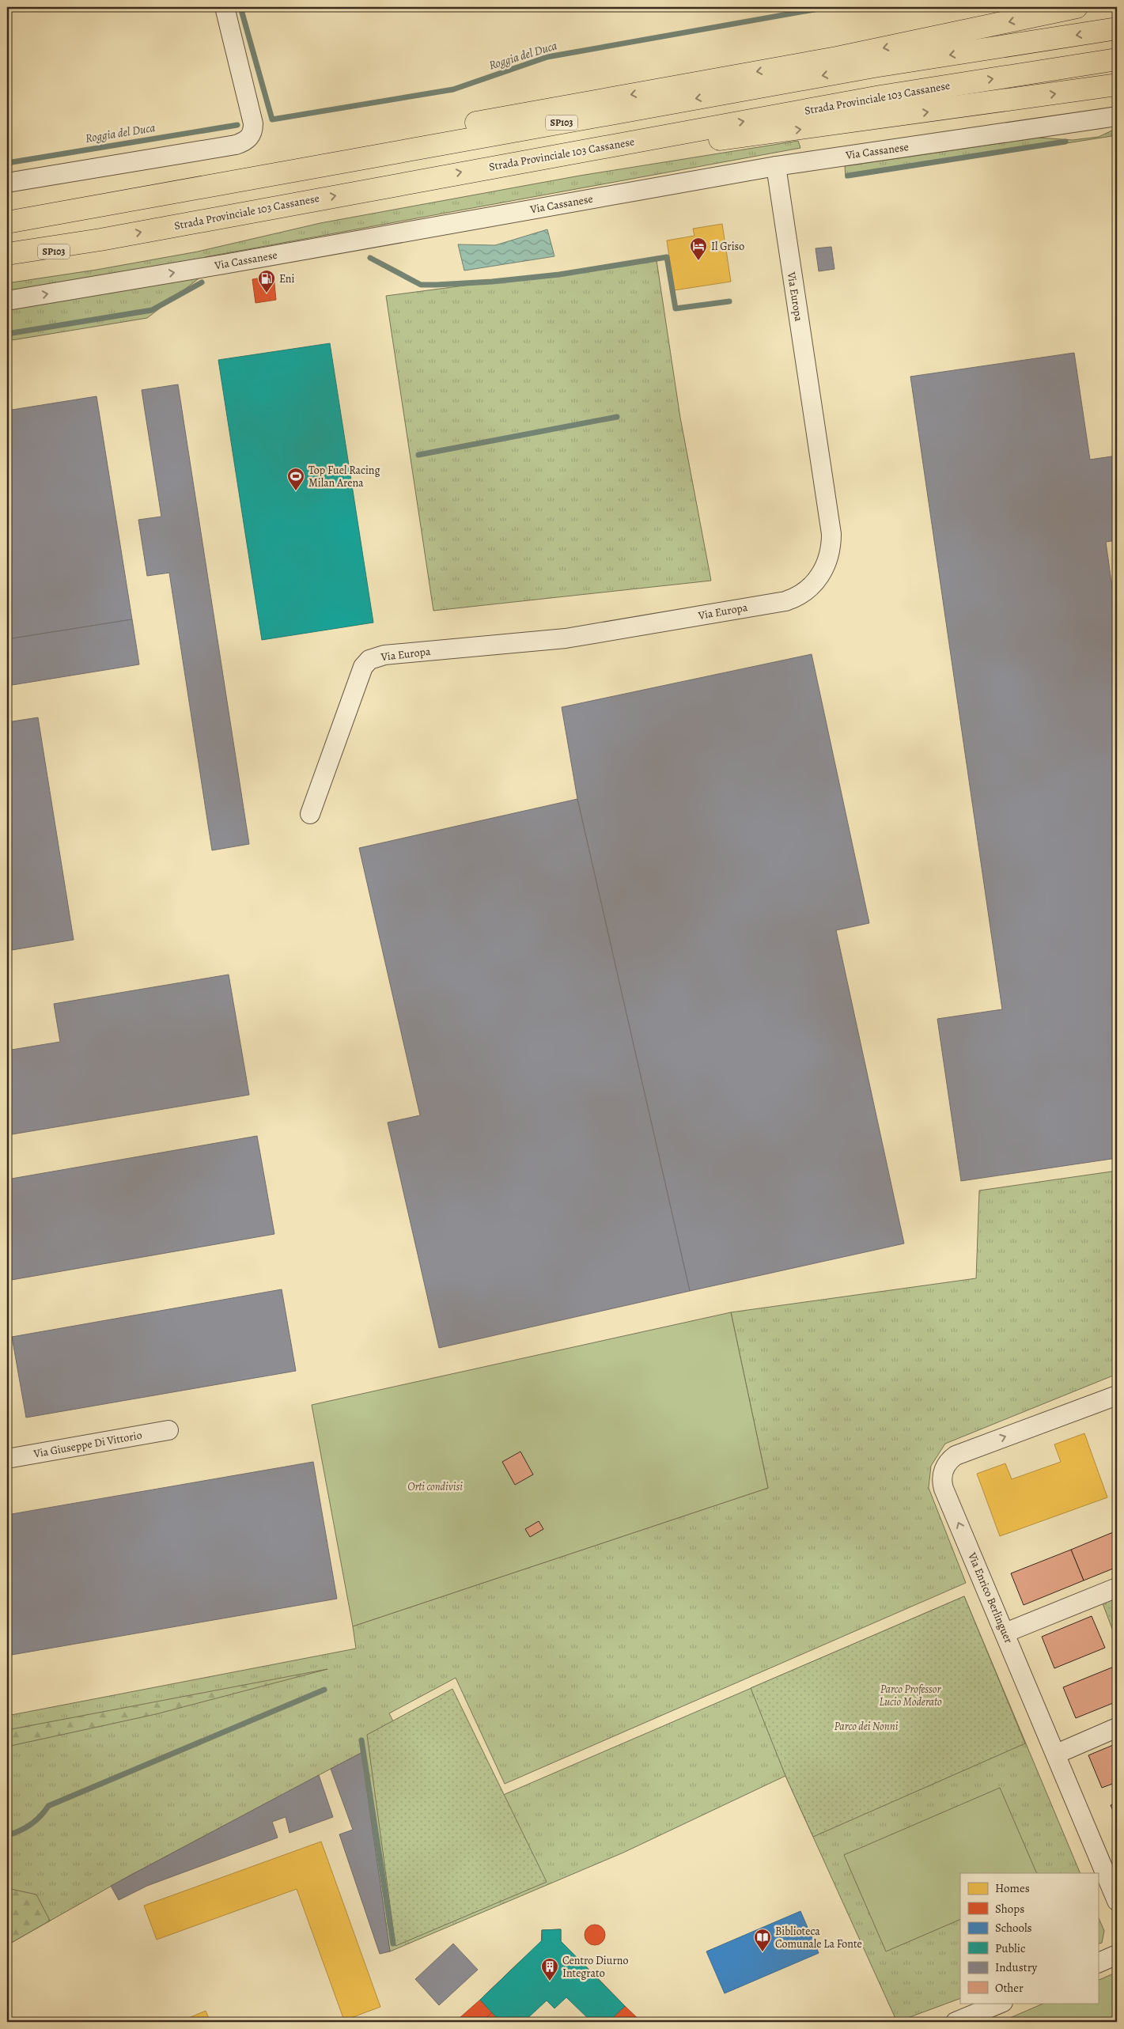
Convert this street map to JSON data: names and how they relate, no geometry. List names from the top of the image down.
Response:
{
  "streets": {
    "highway": ["Strada Provinciale 103 Cassanese", "SP103"],
    "street": [
      "Via Cassanese",
      "Via Europa",
      "Via Giuseppe Di Vittorio",
      "Via Enrico Berlinguer"
    ]
  },
  "crossings": [
    ["Strada Provinciale 103 Cassanese", "SP103"],
    ["Via Cassanese", "Via Europa"]
  ],
  "one_way": ["Via Cassanese"],
  "water": ["Roggia del Duca"],
  "parks": ["Orti condivisi", "Parco Professor Lucio Moderato", "Parco dei Nonni"],
  "places": {
    "hotel": ["Il Griso"],
    "fuel station": ["Eni"],
    "sports": ["Top Fuel Racing Milan Arena"],
    "library": ["Biblioteca Comunale La Fonte"],
    "building": ["Centro Diurno Integrato"]
  },
  "legend": [
    "Homes",
    "Shops",
    "Schools",
    "Public",
    "Industry",
    "Other"
  ]
}
